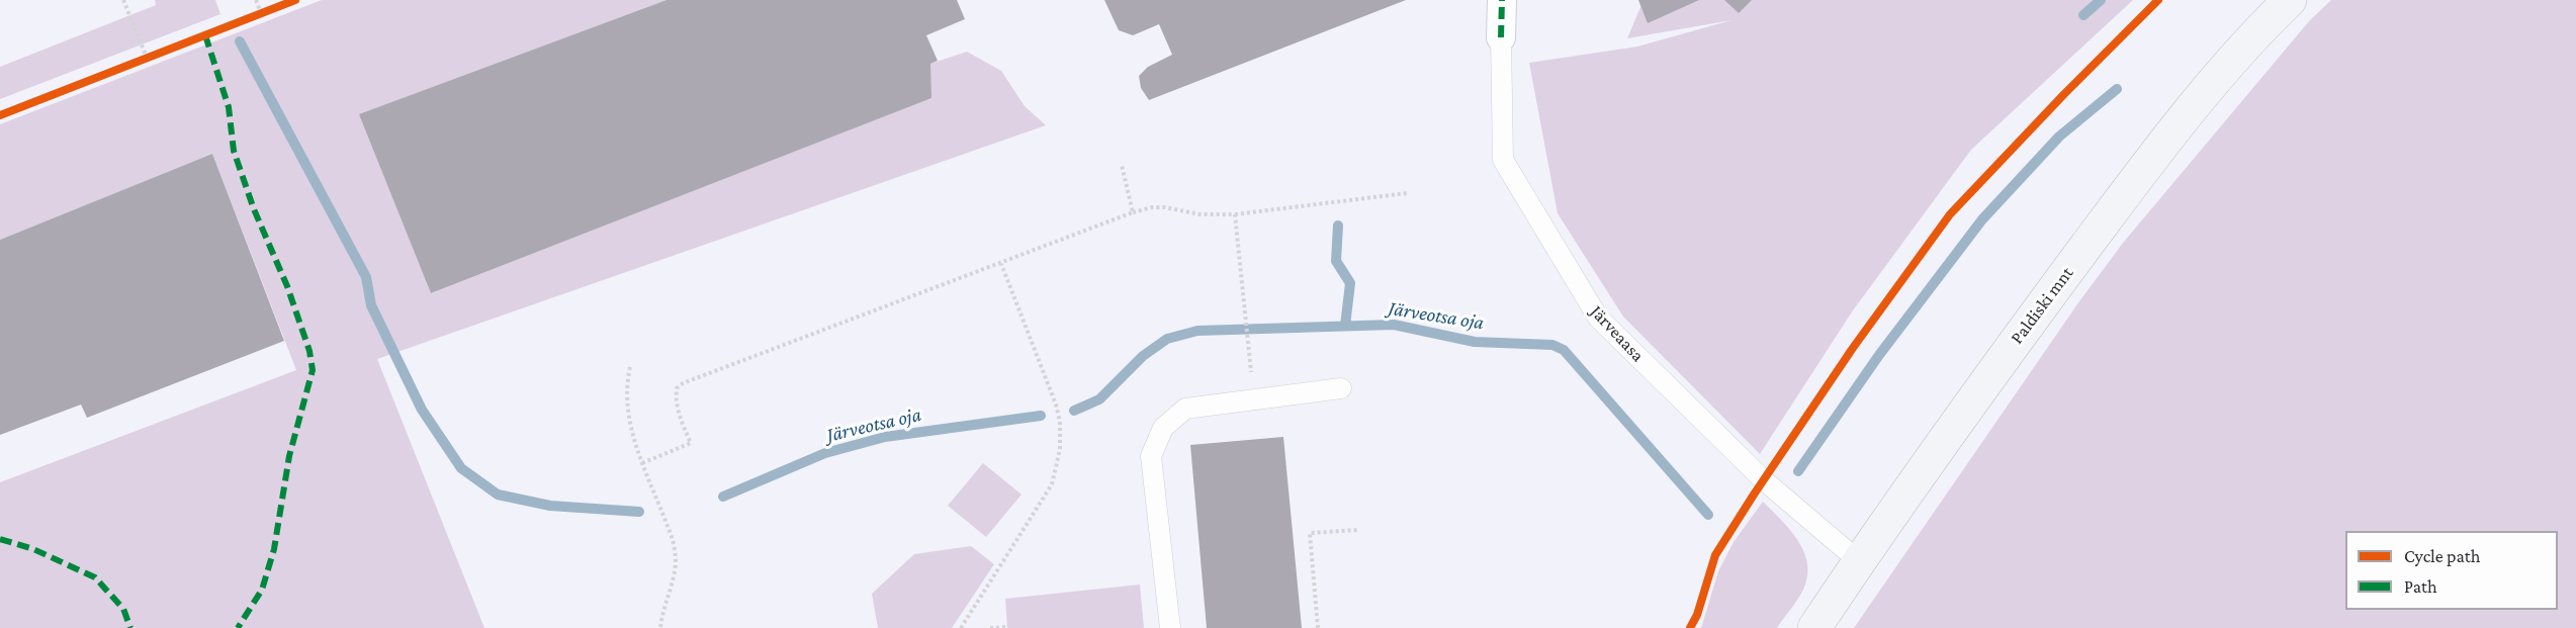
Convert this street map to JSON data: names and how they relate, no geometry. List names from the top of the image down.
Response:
{
  "streets": {
    "main road": ["Paldiski mnt"],
    "lane": ["Järveaasa"]
  },
  "crossings": [
    ["Paldiski mnt", "Järveaasa"]
  ],
  "water": ["Järveotsa oja"],
  "legend": ["Cycle path", "Path"]
}
